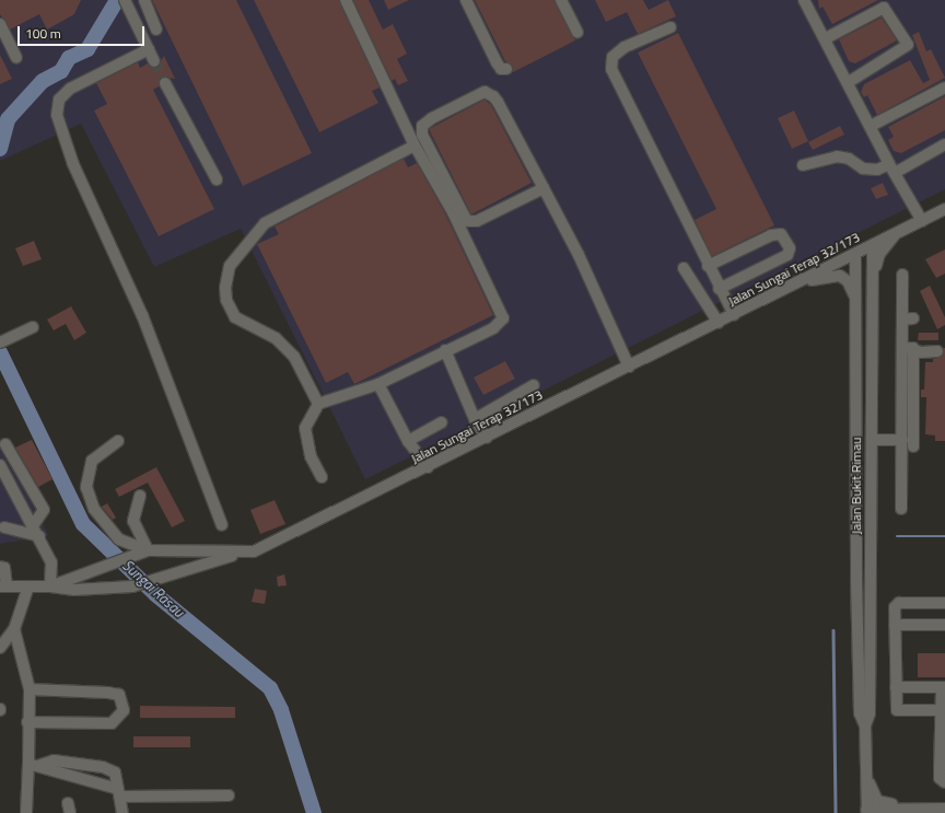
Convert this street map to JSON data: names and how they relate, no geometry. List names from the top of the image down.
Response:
{
  "streets": {
    "street": ["Jalan Sungai Terap 32/173", "Jalan Bukit Rimau"]
  },
  "crossings": [
    ["Jalan Sungai Terap 32/173", "Jalan Bukit Rimau"]
  ],
  "water": ["Sungai Rasau"],
  "scale_bar": "100 m"
}
